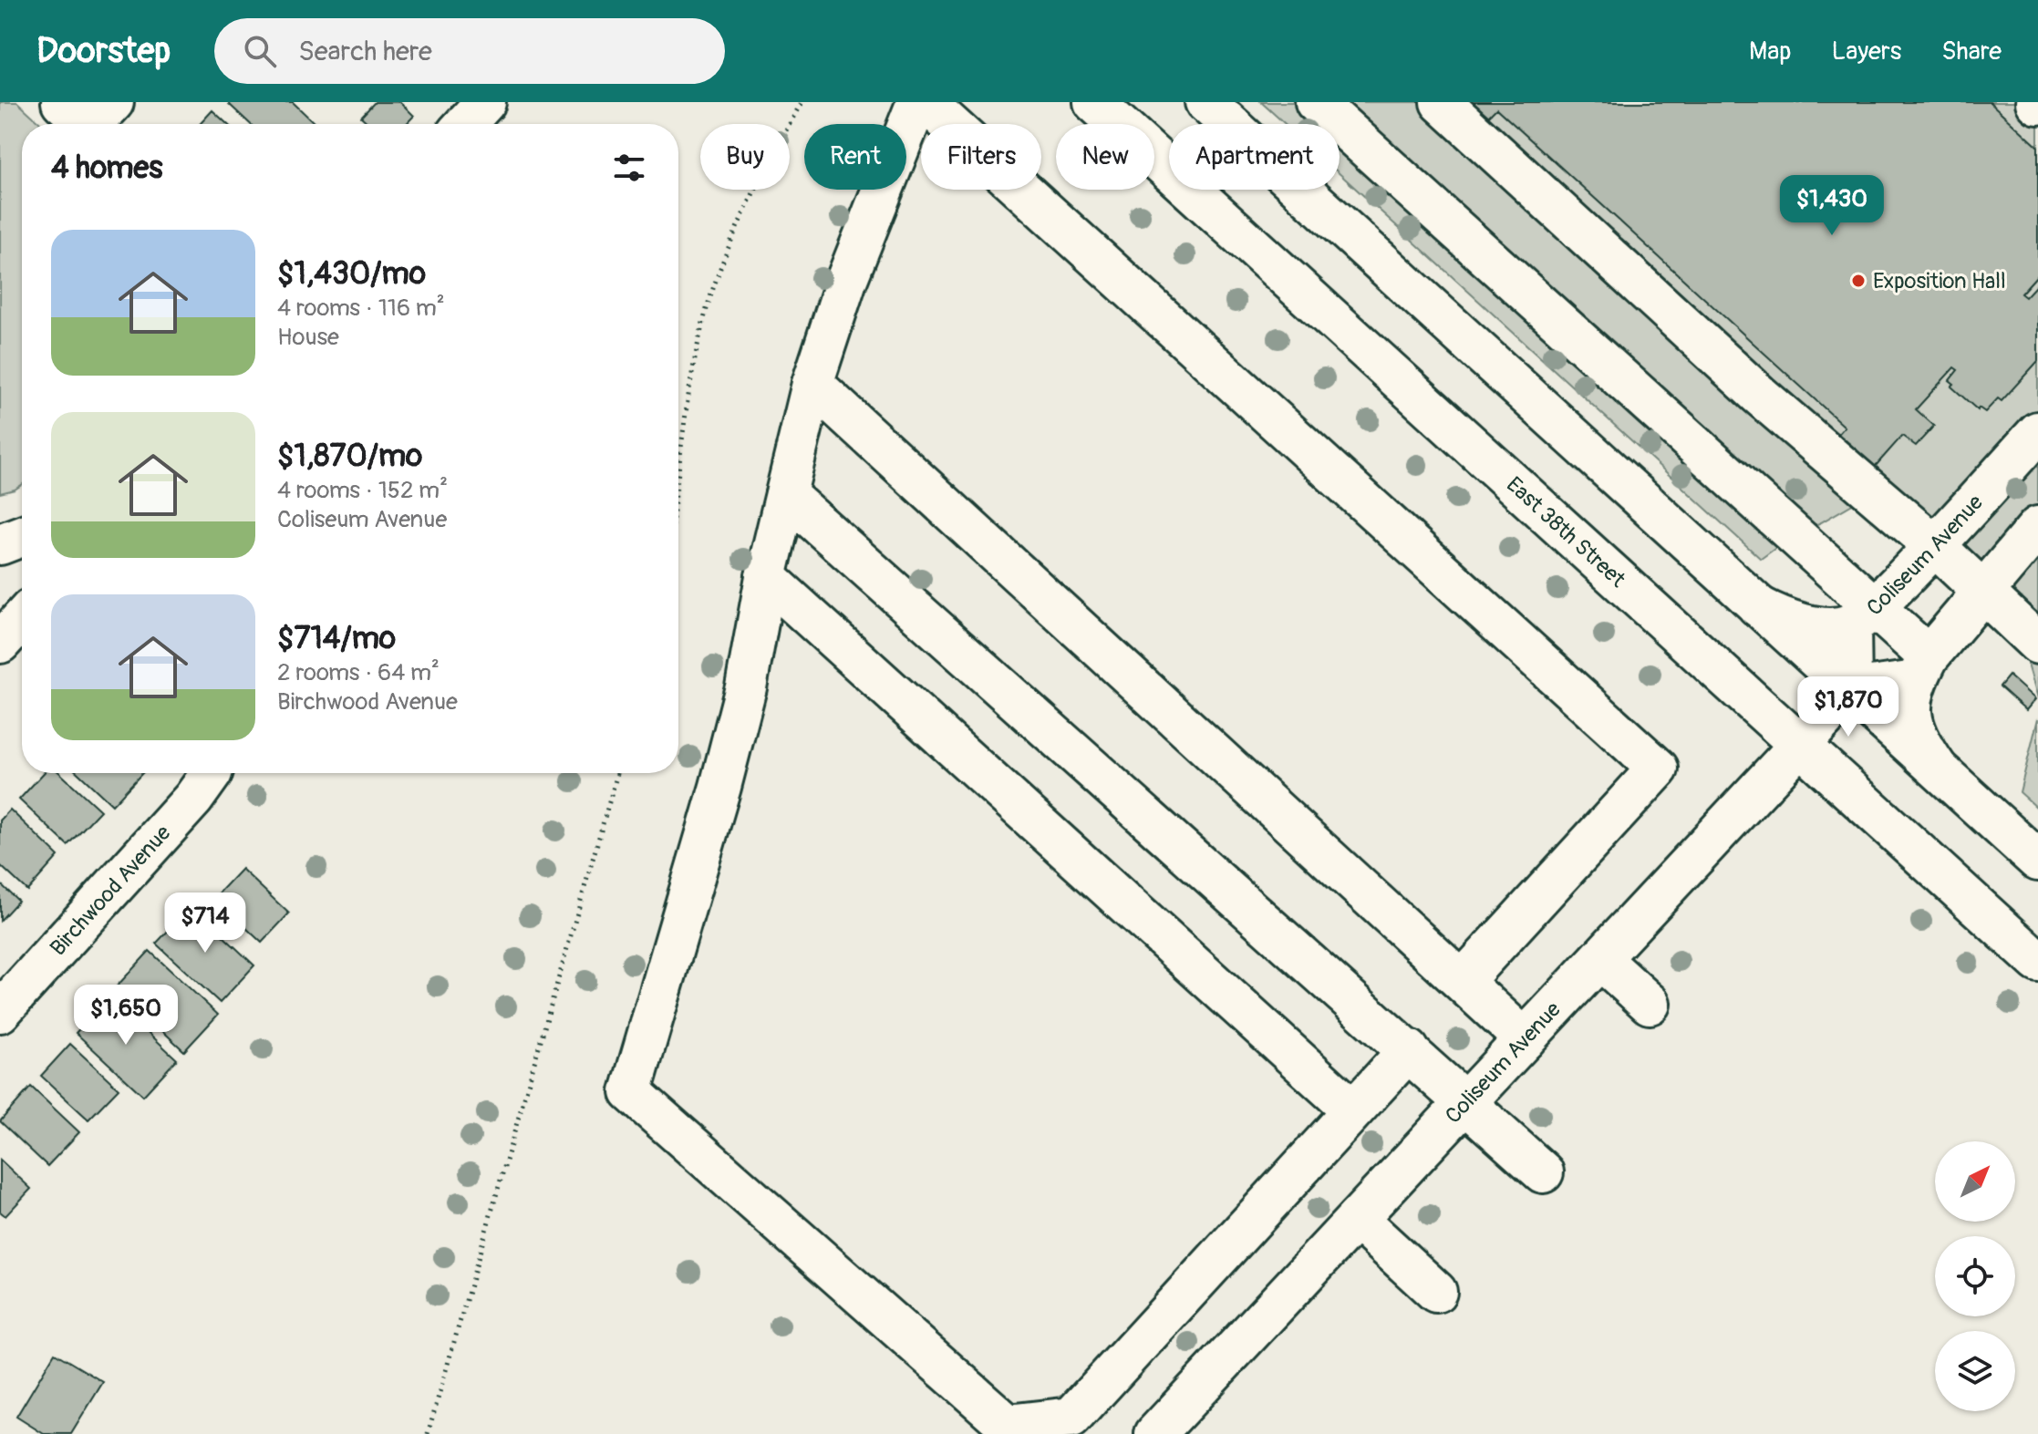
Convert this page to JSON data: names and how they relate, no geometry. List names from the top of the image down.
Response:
{
  "streets": {
    "main road": ["East 38th Street", "Coliseum Avenue", "Birchwood Avenue"]
  },
  "crossings": [
    ["East 38th Street", "Coliseum Avenue"]
  ],
  "places": ["Exposition Hall"],
  "north": "top right",
  "page": {
    "header": "Doorstep",
    "search": "Search here",
    "nav": ["Map", "Layers", "Share"],
    "chip": [
      "Buy",
      "Rent",
      "Filters",
      "New",
      "Apartment"
    ],
    "heading": "4 homes",
    "price": [
      "$1,430",
      "$1,870",
      "$714",
      "$1,650"
    ],
    "list": [
      {
        "name": "$1,430/mo",
        "note": "4 rooms · 116 m² · House"
      },
      {
        "name": "$1,870/mo",
        "note": "4 rooms · 152 m² · Coliseum Avenue"
      },
      {
        "name": "$714/mo",
        "note": "2 rooms · 64 m² · Birchwood Avenue"
      }
    ]
  }
}
